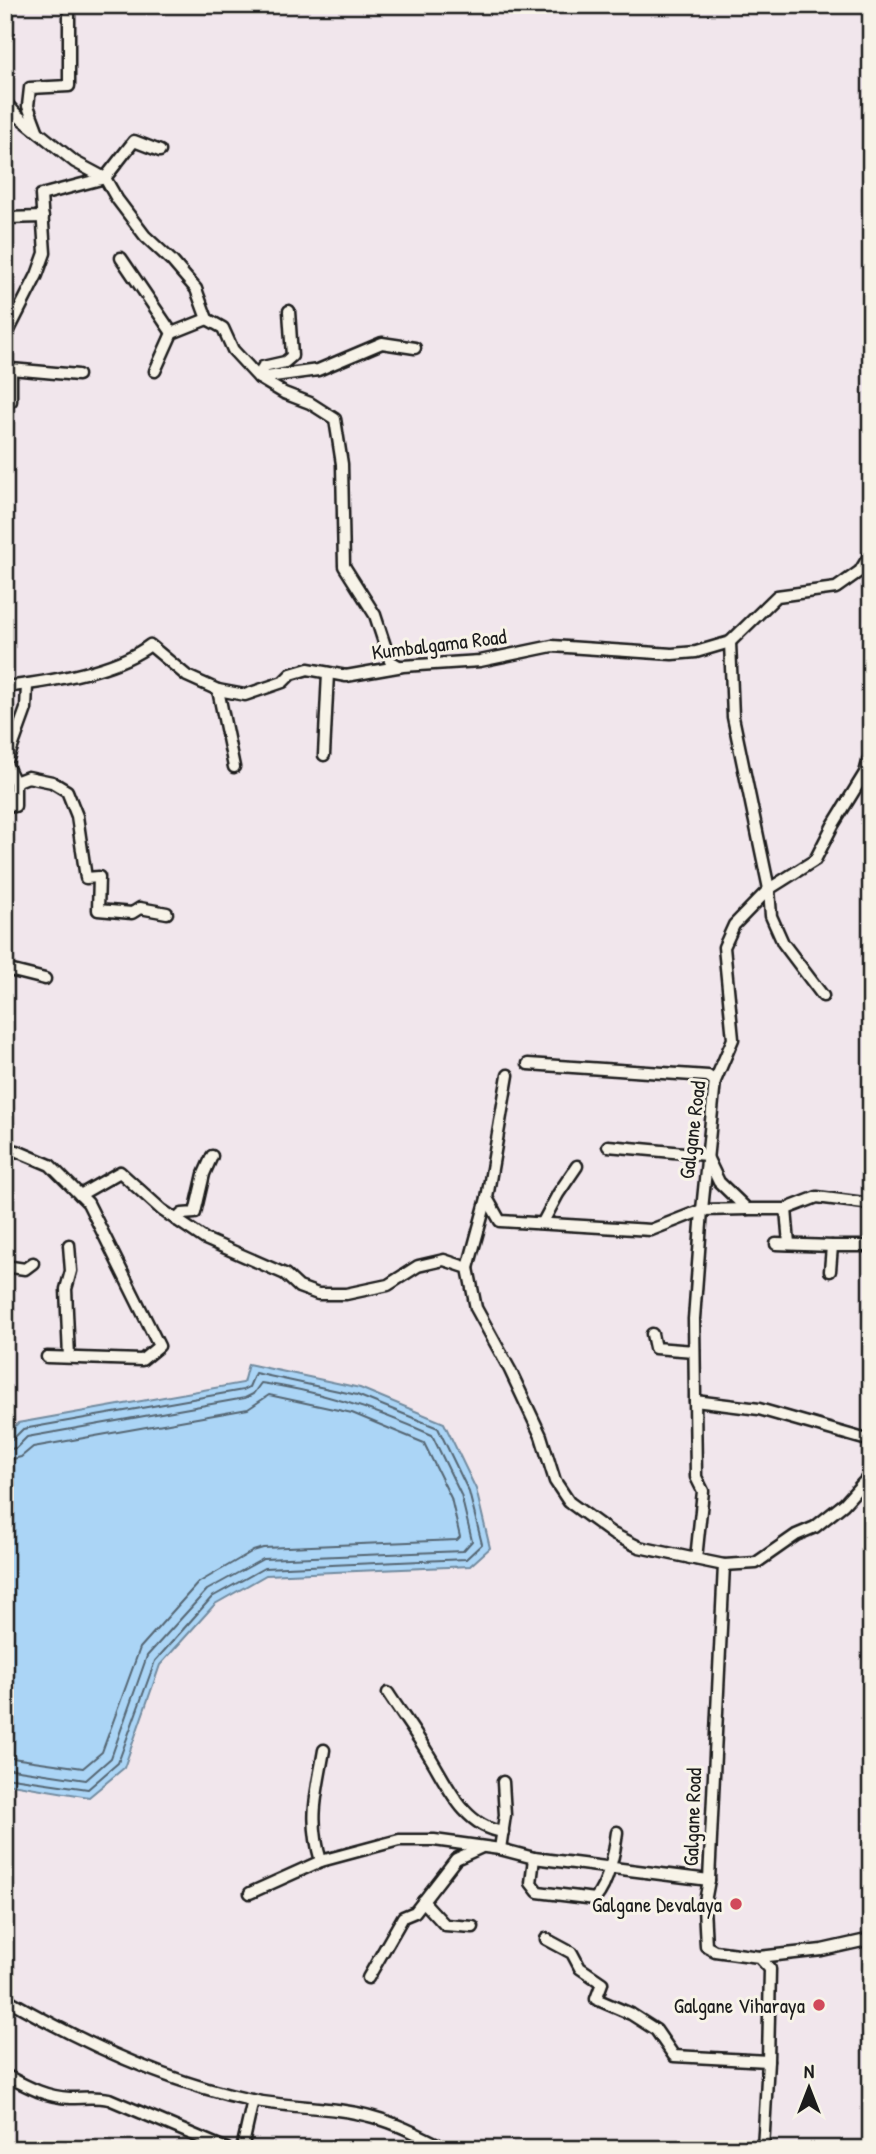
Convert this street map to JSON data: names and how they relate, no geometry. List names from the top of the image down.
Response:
{
  "streets": {
    "street": ["Kumbalgama Road", "Galgane Road"]
  },
  "places": ["Galgane Devalaya", "Galgane Viharaya"],
  "north": "top"
}
